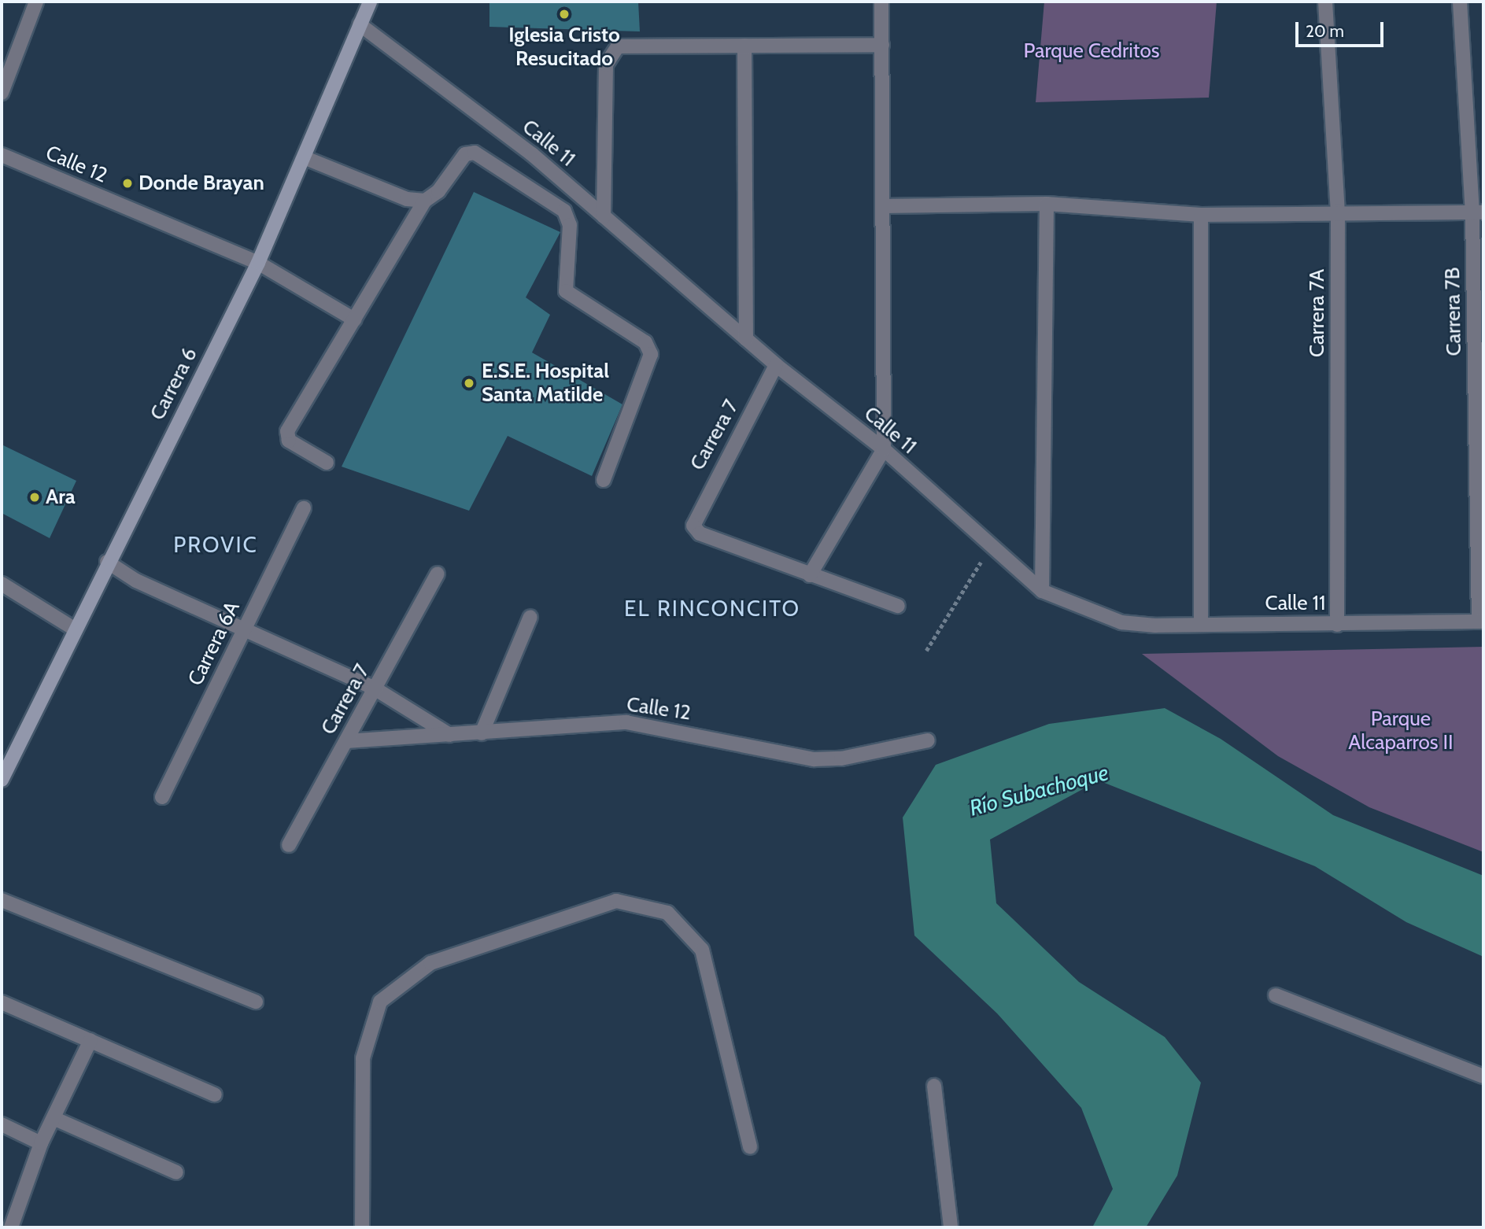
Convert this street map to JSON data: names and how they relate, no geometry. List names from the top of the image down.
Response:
{
  "streets": {
    "street": [
      "Calle 11",
      "Calle 12",
      "Carrera 7B",
      "Carrera 7A",
      "Carrera 6",
      "Carrera 7",
      "Carrera 6A"
    ]
  },
  "crossings": [
    ["Calle 11", "Carrera 7B"],
    ["Calle 11", "Carrera 7A"],
    ["Calle 11", "Carrera 6"],
    ["Calle 11", "Carrera 7"],
    ["Calle 12", "Carrera 6"],
    ["Calle 12", "Carrera 7"]
  ],
  "districts": ["PROVIC", "EL RINCONCITO"],
  "water": ["Río Subachoque"],
  "parks": ["Parque Cedritos", "Parque Alcaparros II"],
  "places": [
    "Iglesia Cristo Resucitado",
    "Donde Brayan",
    "E.S.E. Hospital Santa Matilde",
    "Ara"
  ],
  "scale_bar": "20 m"
}
